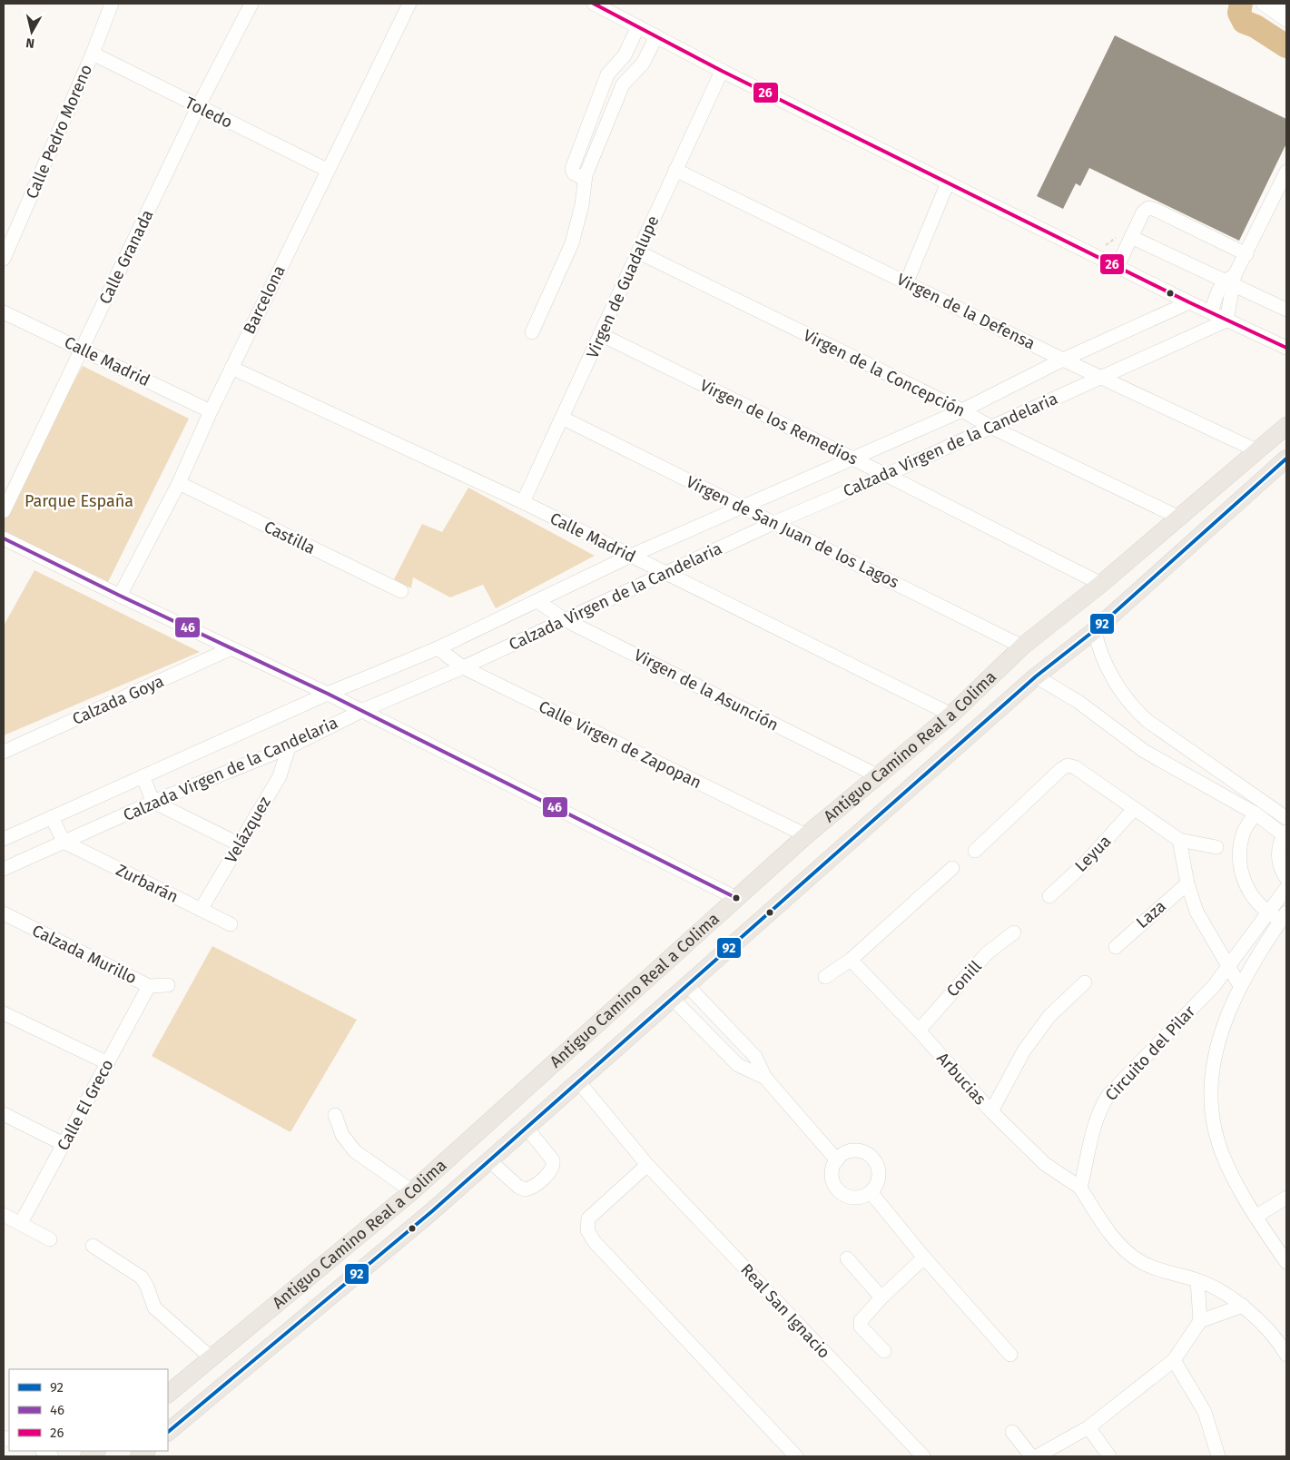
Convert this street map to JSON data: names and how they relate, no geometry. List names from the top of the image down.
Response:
{
  "streets": {
    "main road": ["Antiguo Camino Real a Colima"],
    "street": [
      "Toledo",
      "Calle Pedro Moreno",
      "Calle Granada",
      "Virgen de Guadalupe",
      "Barcelona",
      "Virgen de la Defensa",
      "Calle Madrid",
      "Virgen de la Concepción",
      "Virgen de los Remedios",
      "Calzada Virgen de la Candelaria",
      "Virgen de San Juan de los Lagos",
      "Castilla",
      "Virgen de la Asunción",
      "Calzada Goya",
      "Calle Virgen de Zapopan",
      "Velázquez",
      "Leyua",
      "Zurbarán",
      "Laza",
      "Calzada Murillo",
      "Conill",
      "Circuito del Pilar",
      "Arbucias",
      "Calle El Greco",
      "Real San Ignacio"
    ]
  },
  "crossings": [
    ["Toledo", "Calle Pedro Moreno"],
    ["Toledo", "Calle Granada"],
    ["Toledo", "Barcelona"],
    ["Calle Granada", "Calle Madrid"],
    ["Virgen de Guadalupe", "Virgen de la Defensa"],
    ["Virgen de Guadalupe", "Calle Madrid"],
    ["Virgen de Guadalupe", "Virgen de la Concepción"],
    ["Virgen de Guadalupe", "Virgen de los Remedios"],
    ["Virgen de Guadalupe", "Virgen de San Juan de los Lagos"],
    ["Barcelona", "Calle Madrid"],
    ["Barcelona", "Castilla"],
    ["Virgen de la Defensa", "Calzada Virgen de la Candelaria"],
    ["Virgen de la Defensa", "Antiguo Camino Real a Colima"],
    ["Calle Madrid", "Calzada Virgen de la Candelaria"],
    ["Calle Madrid", "Antiguo Camino Real a Colima"],
    ["Virgen de la Concepción", "Calzada Virgen de la Candelaria"],
    ["Virgen de la Concepción", "Antiguo Camino Real a Colima"],
    ["Virgen de los Remedios", "Calzada Virgen de la Candelaria"],
    ["Virgen de los Remedios", "Antiguo Camino Real a Colima"],
    ["Calzada Virgen de la Candelaria", "Virgen de San Juan de los Lagos"],
    ["Calzada Virgen de la Candelaria", "Virgen de la Asunción"],
    ["Calzada Virgen de la Candelaria", "Calle Virgen de Zapopan"],
    ["Calzada Virgen de la Candelaria", "Velázquez"],
    ["Calzada Virgen de la Candelaria", "Zurbarán"],
    ["Virgen de San Juan de los Lagos", "Antiguo Camino Real a Colima"],
    ["Virgen de la Asunción", "Antiguo Camino Real a Colima"],
    ["Calle Virgen de Zapopan", "Antiguo Camino Real a Colima"],
    ["Antiguo Camino Real a Colima", "Real San Ignacio"],
    ["Velázquez", "Zurbarán"],
    ["Calzada Murillo", "Calle El Greco"],
    ["Conill", "Arbucias"],
    ["Circuito del Pilar", "Arbucias"]
  ],
  "parks": ["Parque España"],
  "lines": ["transit line 26", "transit line 92", "transit line 46"],
  "legend": ["92", "46", "26"],
  "north": "bottom"
}
